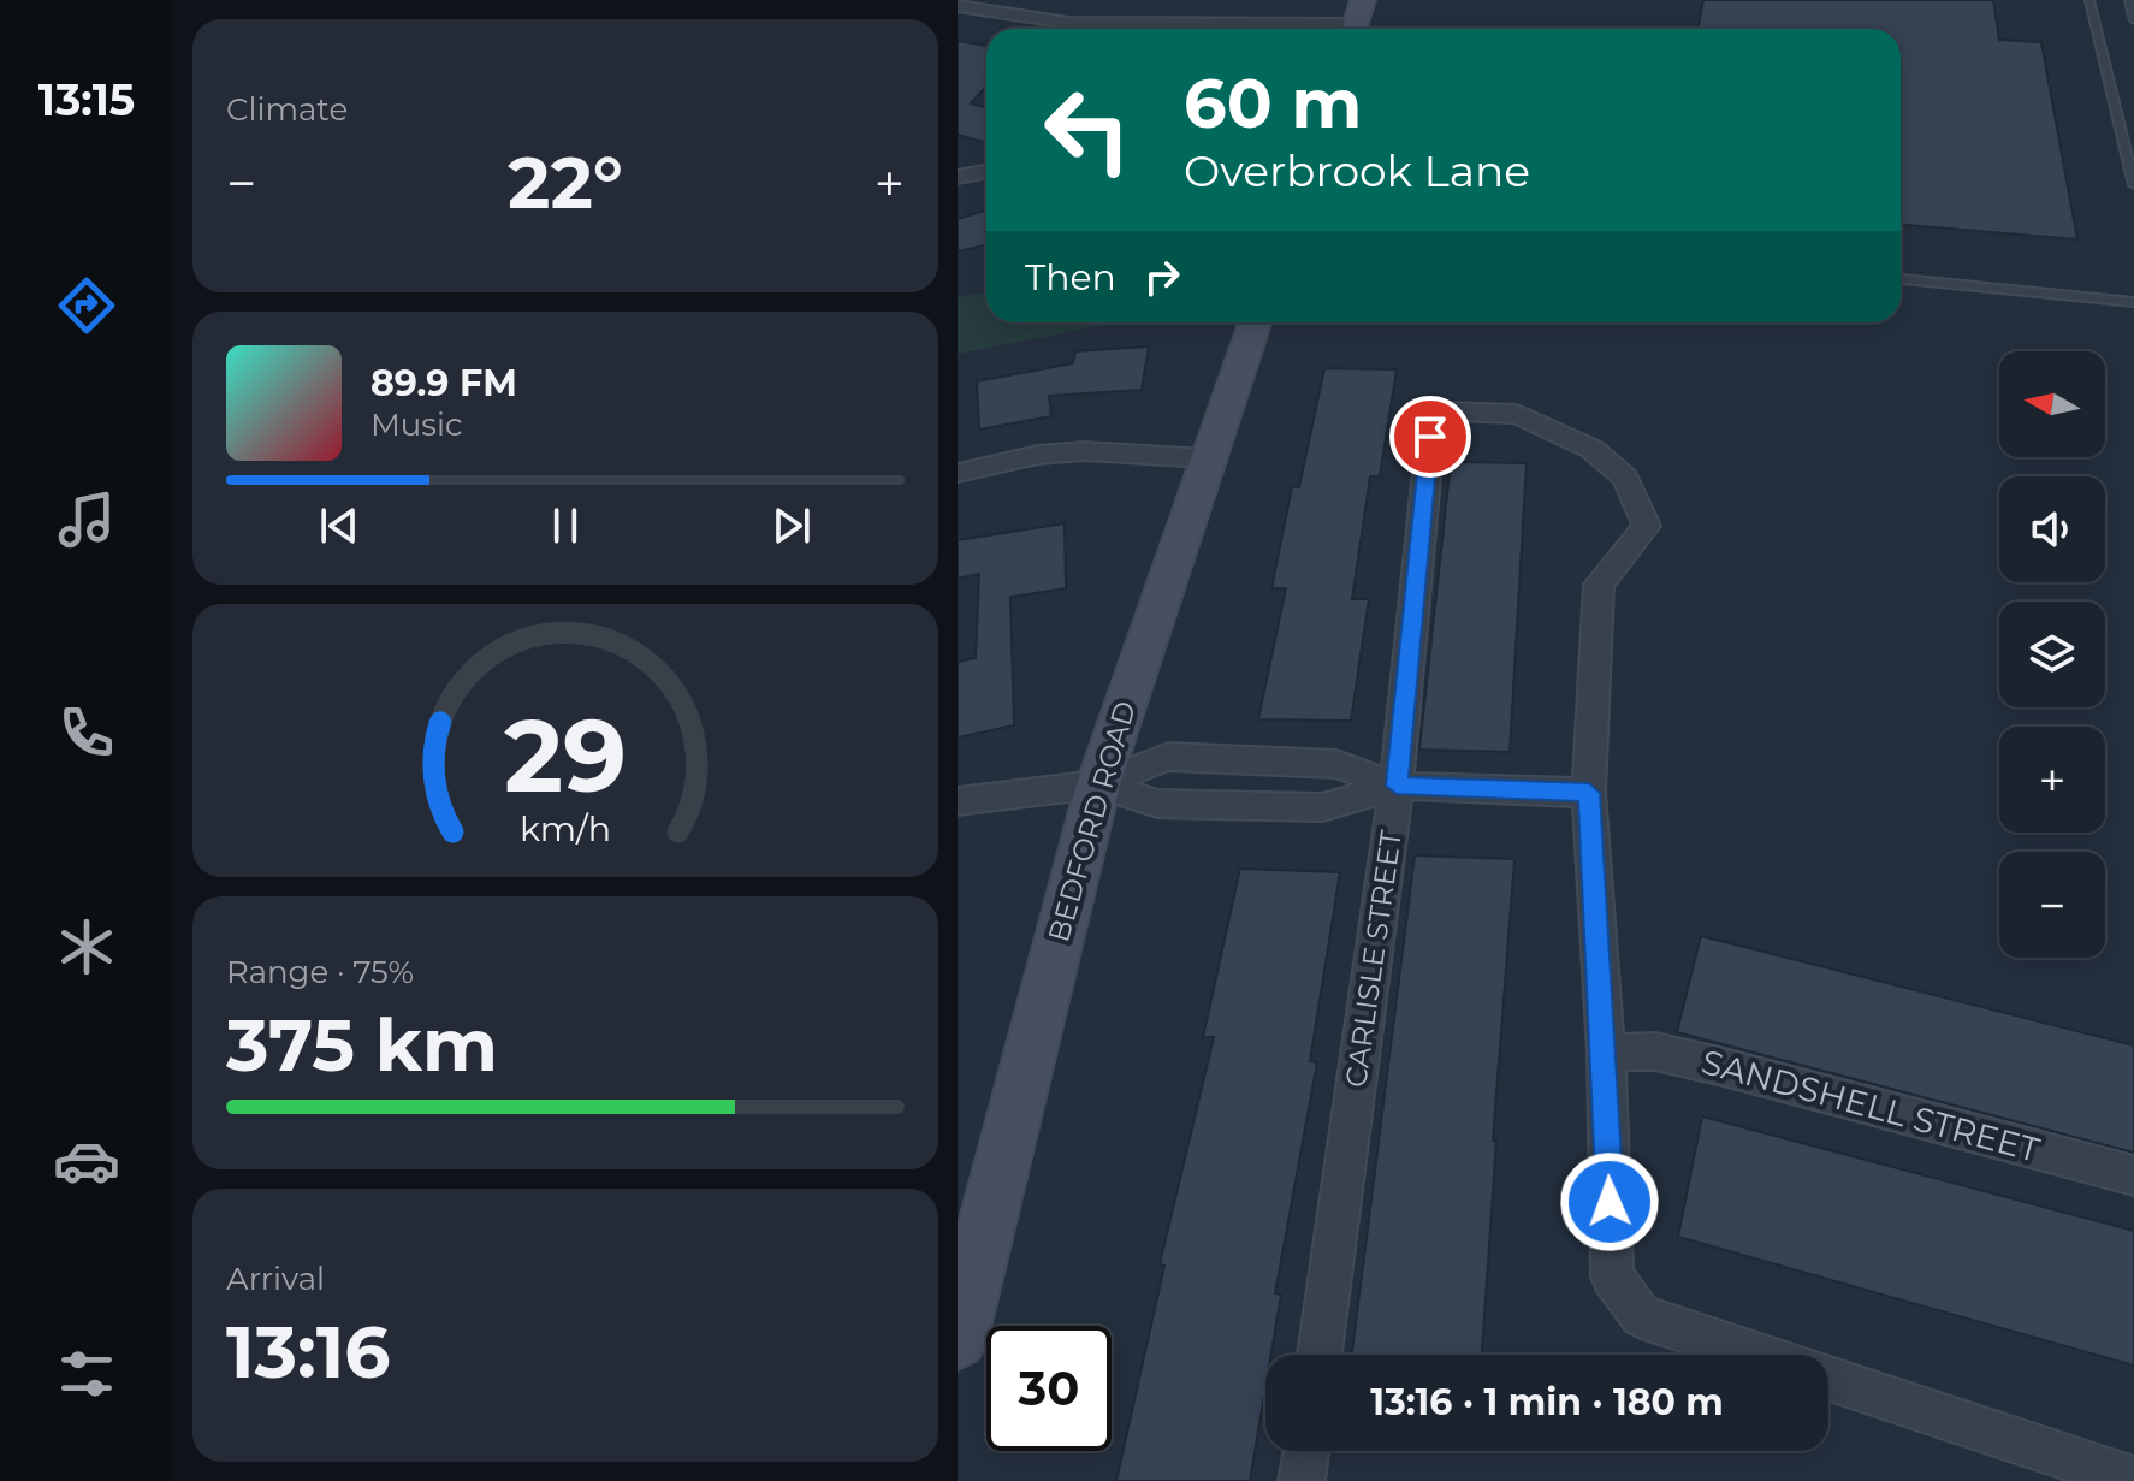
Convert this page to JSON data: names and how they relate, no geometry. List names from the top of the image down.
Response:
{
  "streets": {
    "main road": ["BEDFORD ROAD"],
    "street": ["CARLISLE STREET", "SANDSHELL STREET"]
  },
  "crossings": [
    ["CARLISLE STREET", "SANDSHELL STREET"]
  ],
  "north": "left",
  "page": {
    "tabs": "13:15",
    "tile": [
      "Climate",
      ["Range · 75%", "375 km"],
      ["Arrival", "13:16"]
    ],
    "turn": ["60 m", "Overbrook Lane"],
    "heat": ["−", "22°", "+"],
    "then": "Then",
    "song": ["89.9 FM", "Music"],
    "map_buttons": ["+", "−"],
    "limit": "30",
    "trip": "13:16 · 1 min · 180 m",
    "gauge": ["29", "km/h"]
  }
}
